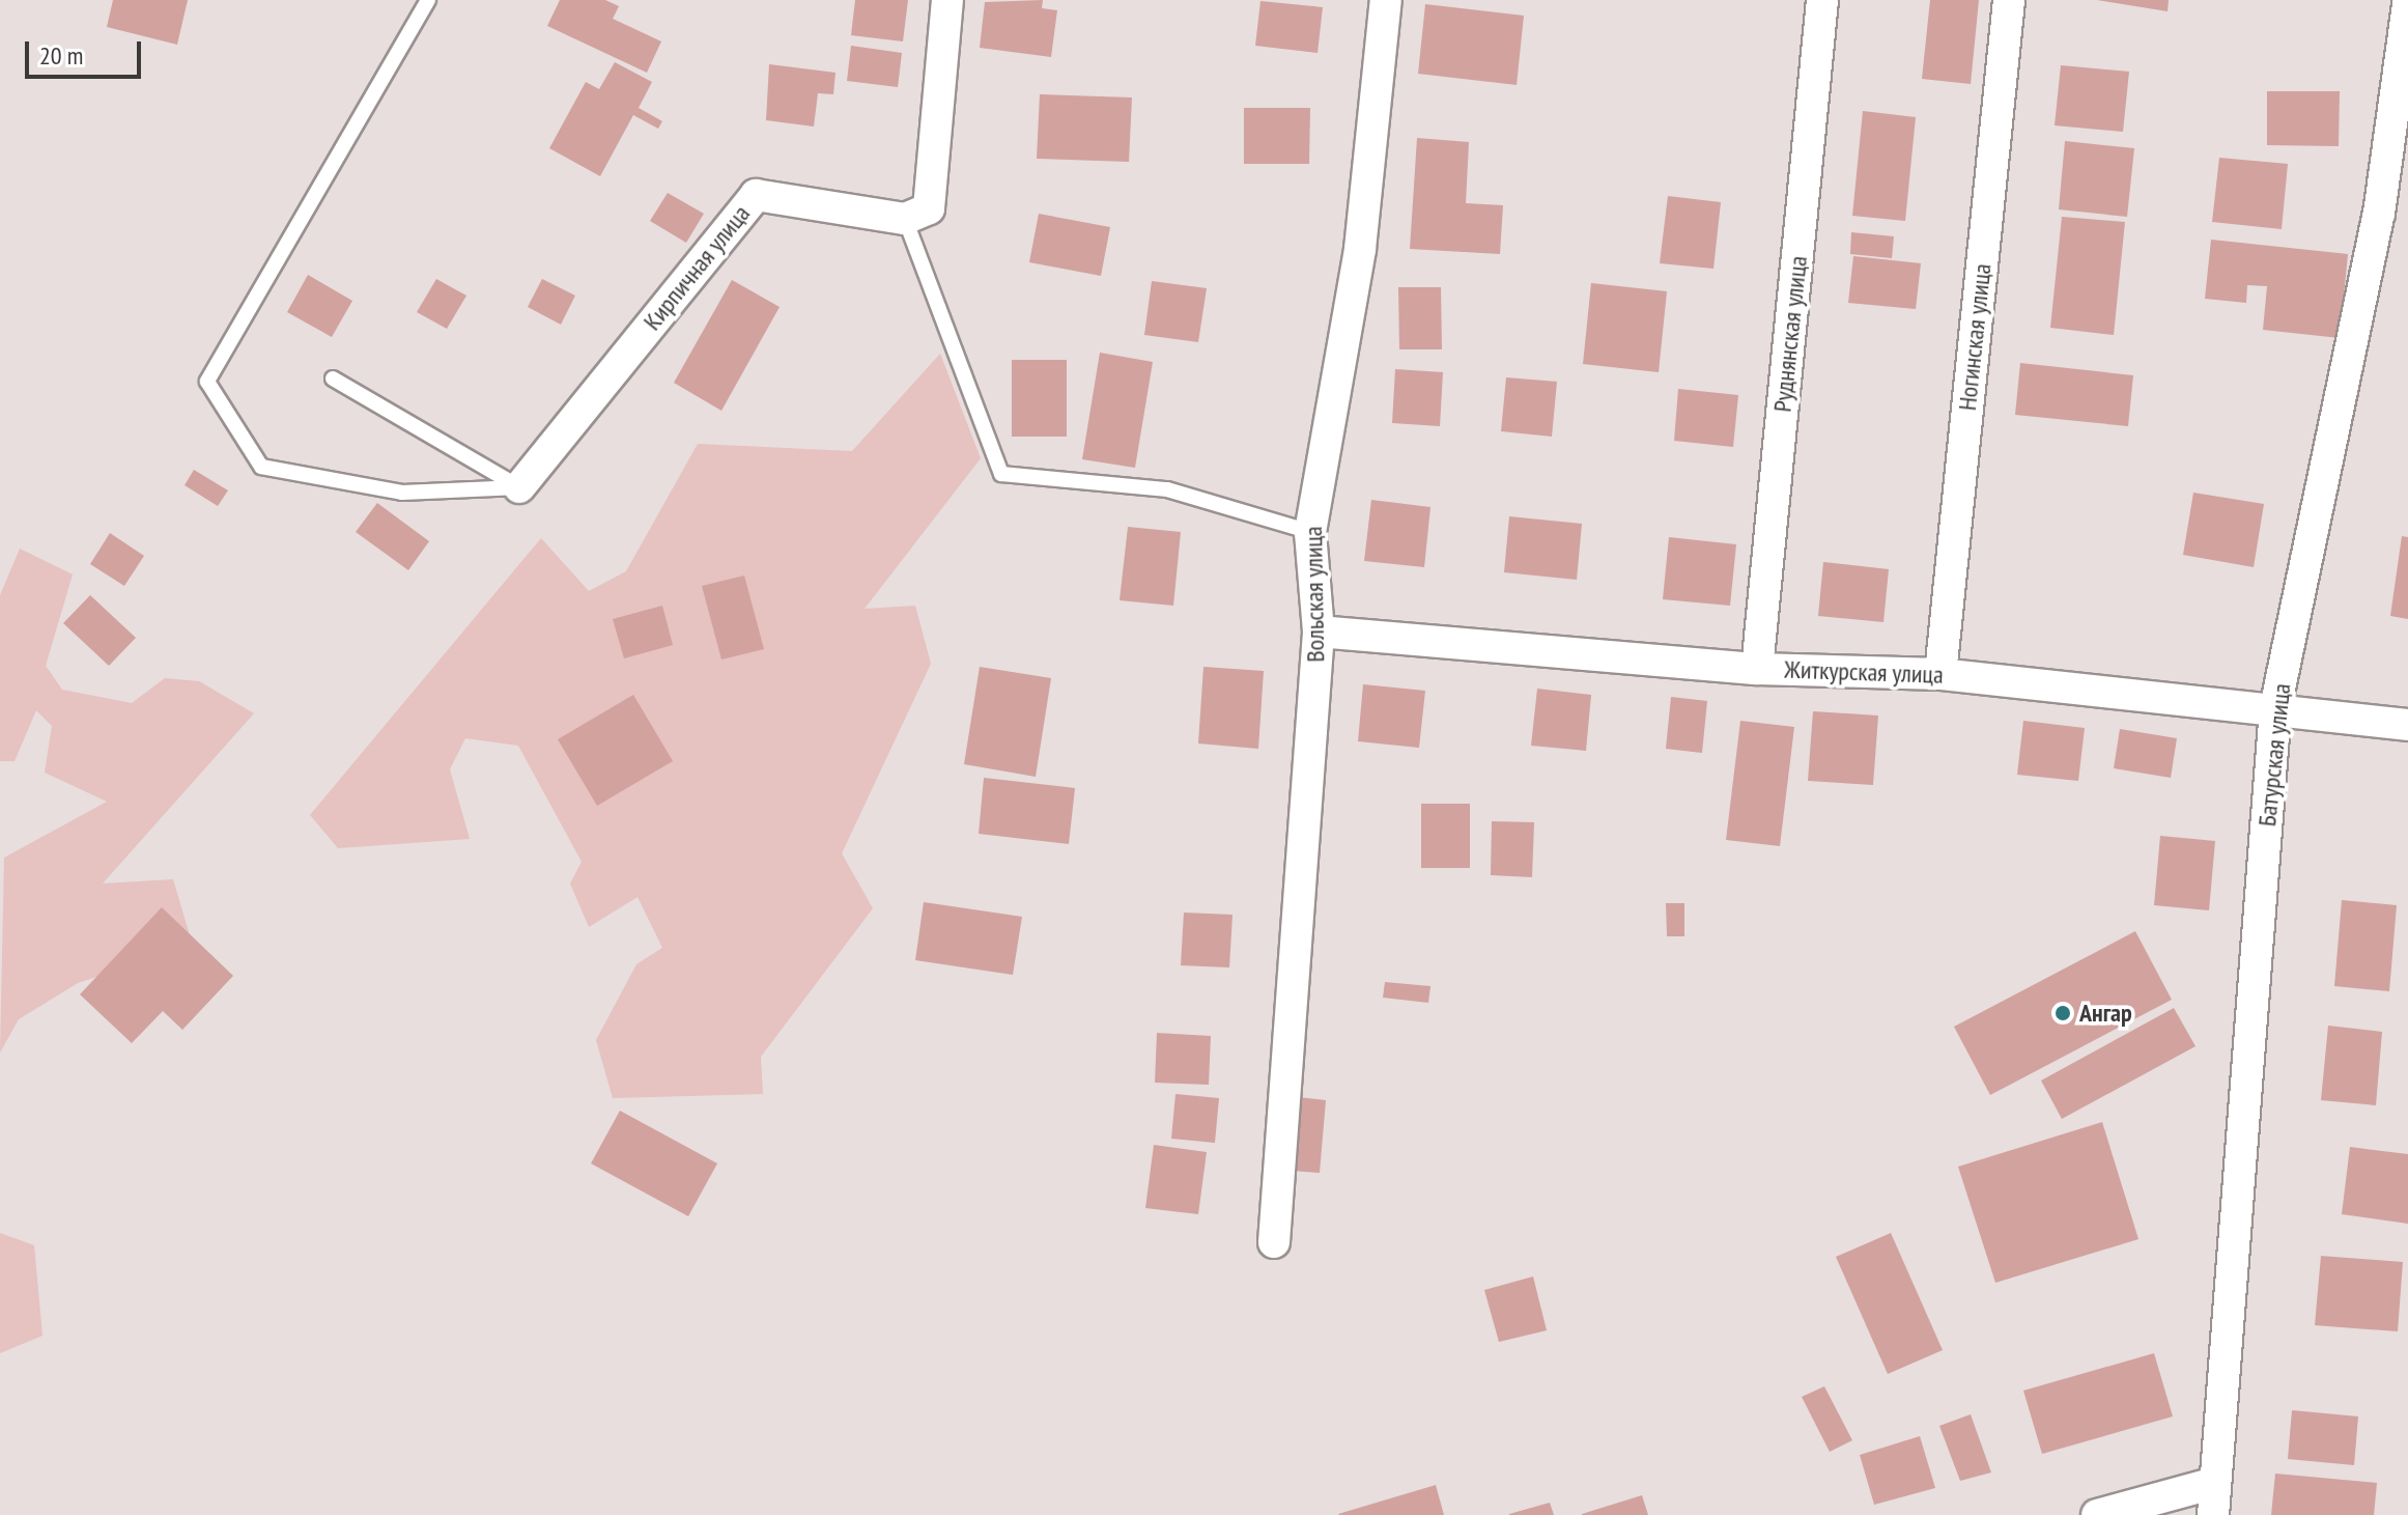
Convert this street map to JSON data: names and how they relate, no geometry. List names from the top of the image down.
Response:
{
  "streets": {
    "street": [
      "Кирпичная улица",
      "Руднянская улица",
      "Ногинская улица",
      "Вольская улица",
      "Житкурская улица",
      "Батурская улица"
    ]
  },
  "crossings": [
    ["Руднянская улица", "Житкурская улица"],
    ["Ногинская улица", "Житкурская улица"],
    ["Вольская улица", "Житкурская улица"],
    ["Житкурская улица", "Батурская улица"]
  ],
  "places": ["Ангар"],
  "scale_bar": "20 m"
}
